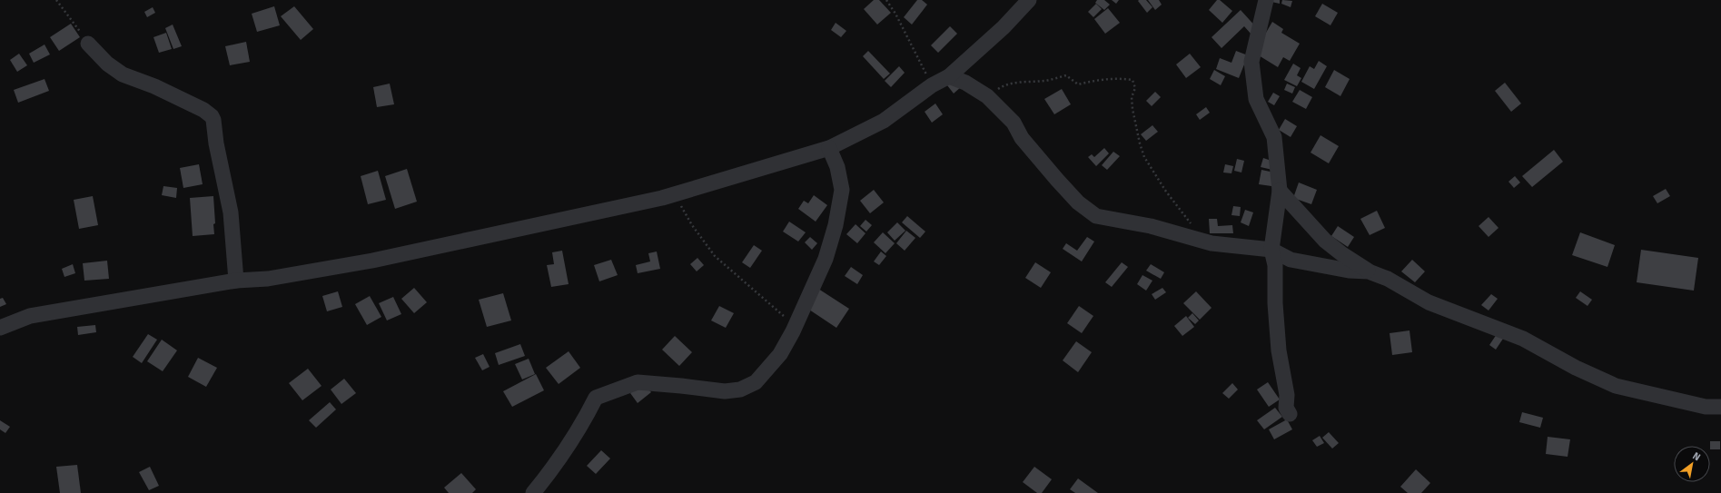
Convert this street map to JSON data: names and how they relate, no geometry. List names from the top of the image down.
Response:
{
  "north": "top right"
}
